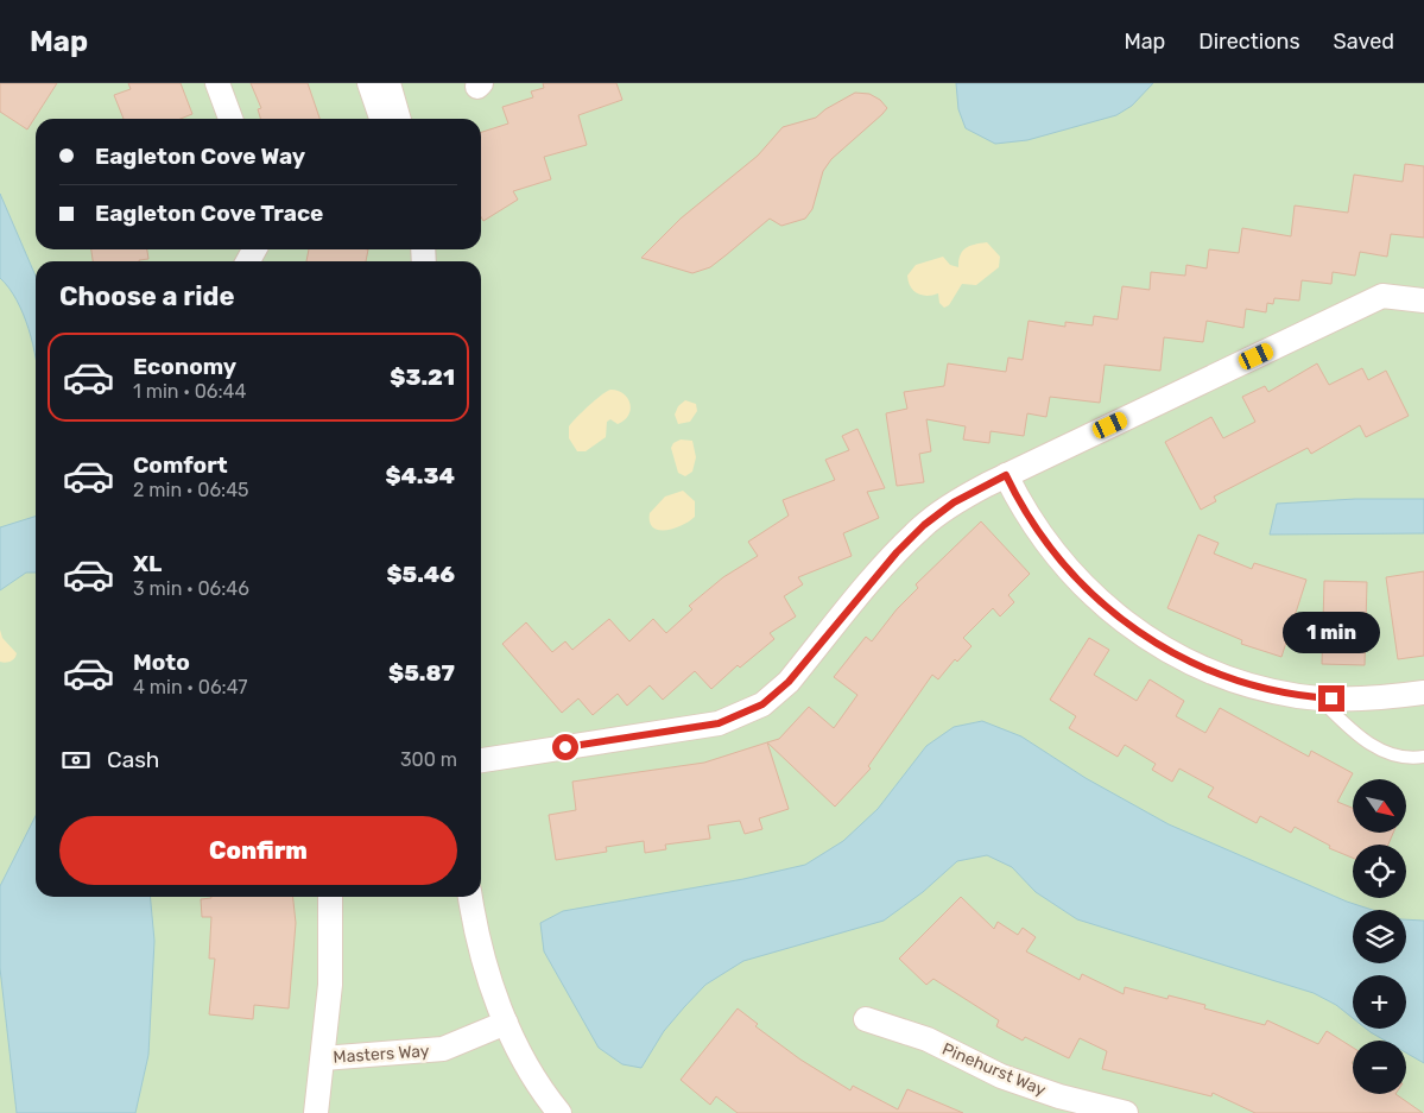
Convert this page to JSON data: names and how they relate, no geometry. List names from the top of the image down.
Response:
{
  "streets": {
    "street": ["Masters Way", "Pinehurst Way"]
  },
  "north": "bottom right",
  "page": {
    "header": "Map",
    "nav": ["Map", "Directions", "Saved"],
    "banner": ["Eagleton Cove Way", "Eagleton Cove Trace"],
    "heading": "Choose a ride",
    "list": [
      {
        "name": "Economy",
        "note": "1 min · 06:44",
        "value": "$3.21"
      },
      {
        "name": "Comfort",
        "note": "2 min · 06:45",
        "value": "$4.34"
      },
      {
        "name": "XL",
        "note": "3 min · 06:46",
        "value": "$5.46"
      },
      {
        "name": "Moto",
        "note": "4 min · 06:47",
        "value": "$5.87"
      }
    ],
    "bubble": "1 min",
    "pay": ["Cash", "300 m"],
    "map_buttons": ["+", "−"],
    "buttons": "Confirm"
  }
}
